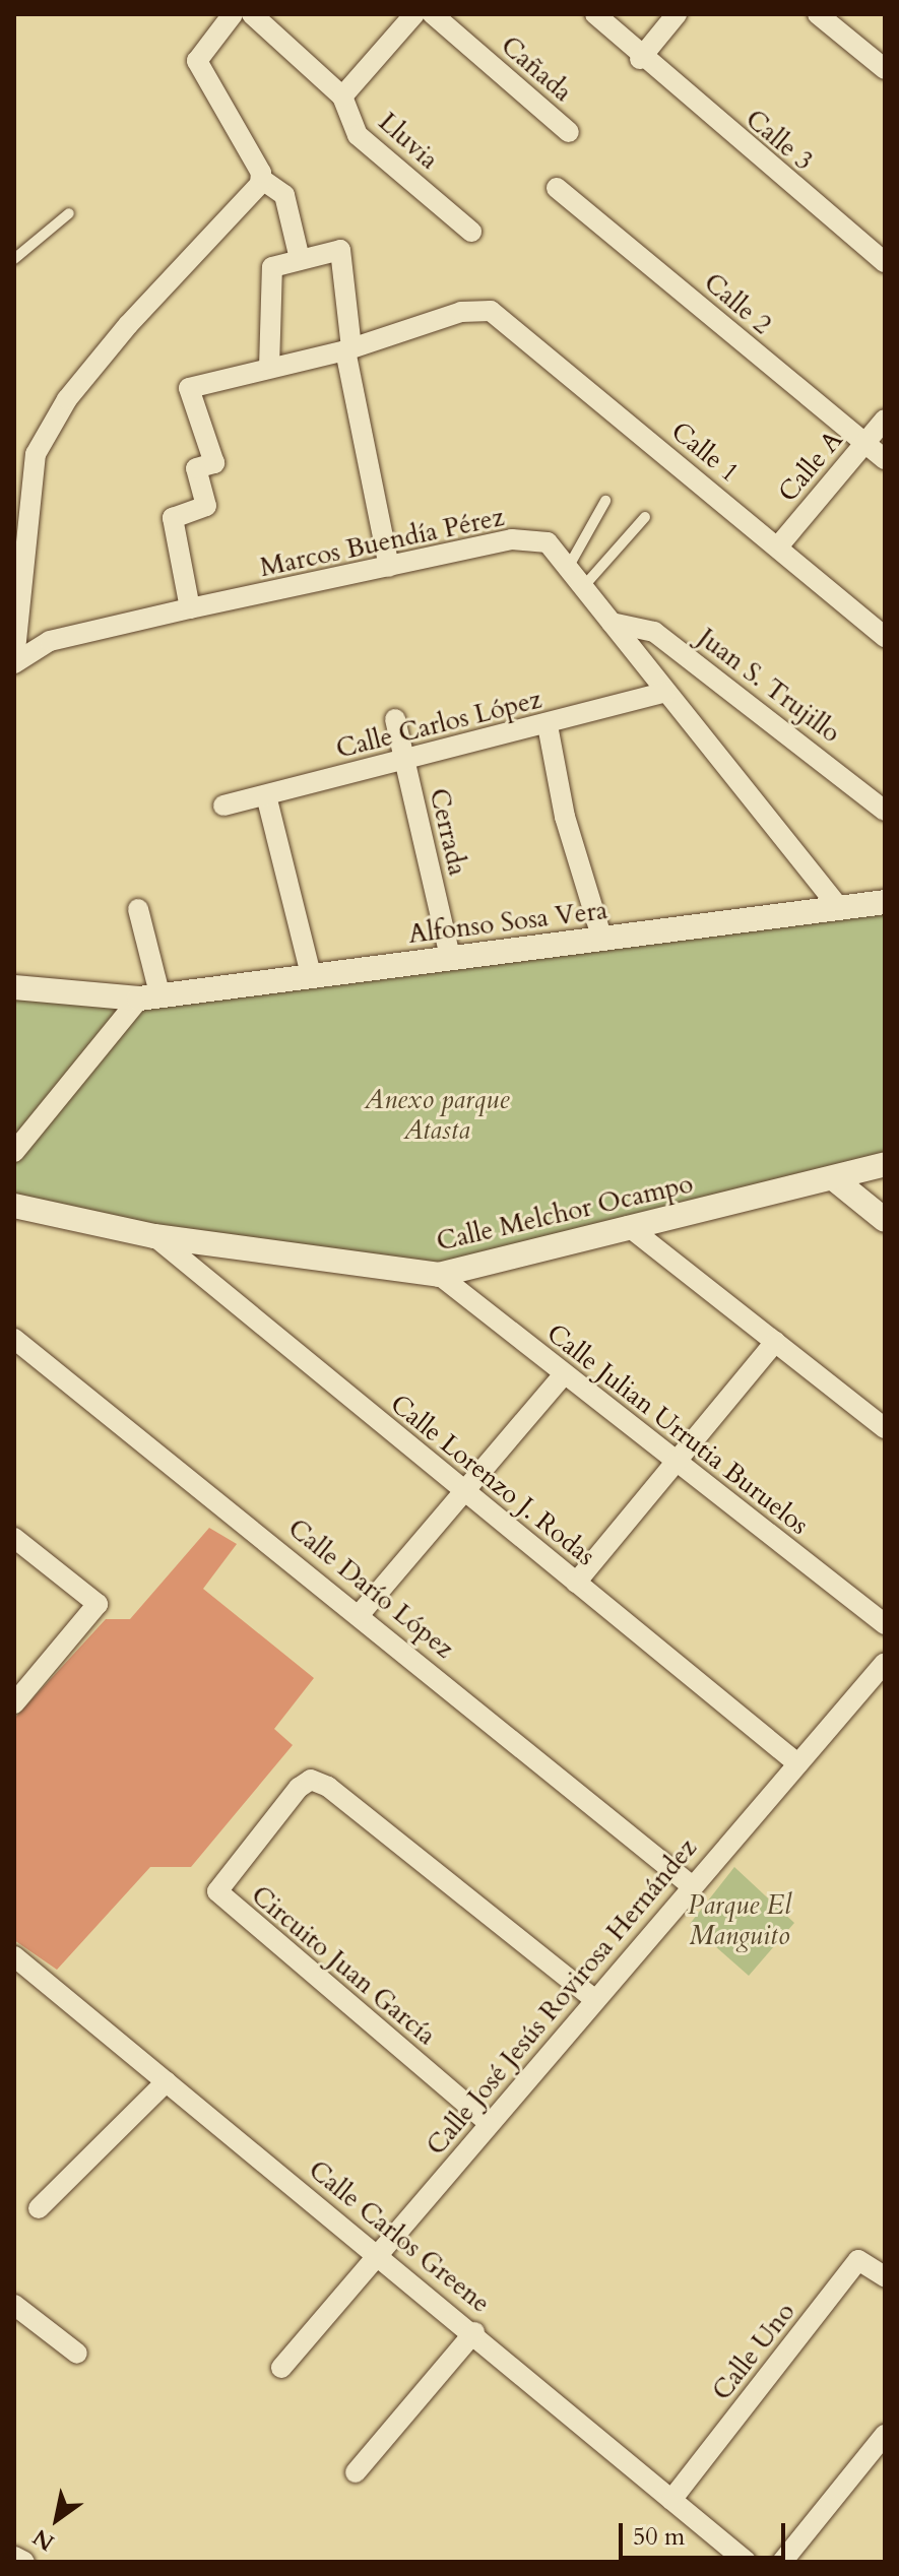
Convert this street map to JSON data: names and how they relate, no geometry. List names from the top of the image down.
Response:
{
  "streets": {
    "street": [
      "Cañada",
      "Calle 3",
      "Lluvia",
      "Calle 2",
      "Calle 1",
      "Calle A",
      "Marcos Buendía Pérez",
      "Juan S. Trujillo",
      "Calle Carlos López",
      "Cerrada",
      "Alfonso Sosa Vera",
      "Calle Melchor Ocampo",
      "Calle Julian Urrutia Buruelos",
      "Calle Lorenzo J. Rodas",
      "Calle Darío López",
      "Circuito Juan García",
      "Calle José Jesús Rovirosa Hernández",
      "Calle Carlos Greene",
      "Calle Uno"
    ]
  },
  "crossings": [
    ["Calle 2", "Calle A"],
    ["Calle 1", "Calle A"],
    ["Marcos Buendía Pérez", "Juan S. Trujillo"],
    ["Marcos Buendía Pérez", "Calle Carlos López"],
    ["Marcos Buendía Pérez", "Alfonso Sosa Vera"],
    ["Calle Carlos López", "Cerrada"],
    ["Cerrada", "Alfonso Sosa Vera"],
    ["Calle Melchor Ocampo", "Calle Julian Urrutia Buruelos"],
    ["Calle Melchor Ocampo", "Calle Lorenzo J. Rodas"],
    ["Calle Lorenzo J. Rodas", "Calle José Jesús Rovirosa Hernández"],
    ["Calle Darío López", "Calle José Jesús Rovirosa Hernández"],
    ["Circuito Juan García", "Calle José Jesús Rovirosa Hernández"],
    ["Calle José Jesús Rovirosa Hernández", "Calle Carlos Greene"],
    ["Calle Carlos Greene", "Calle Uno"]
  ],
  "parks": ["Anexo parque Atasta", "Parque El Manguito"],
  "scale_bar": "50 m",
  "north": "bottom left"
}
